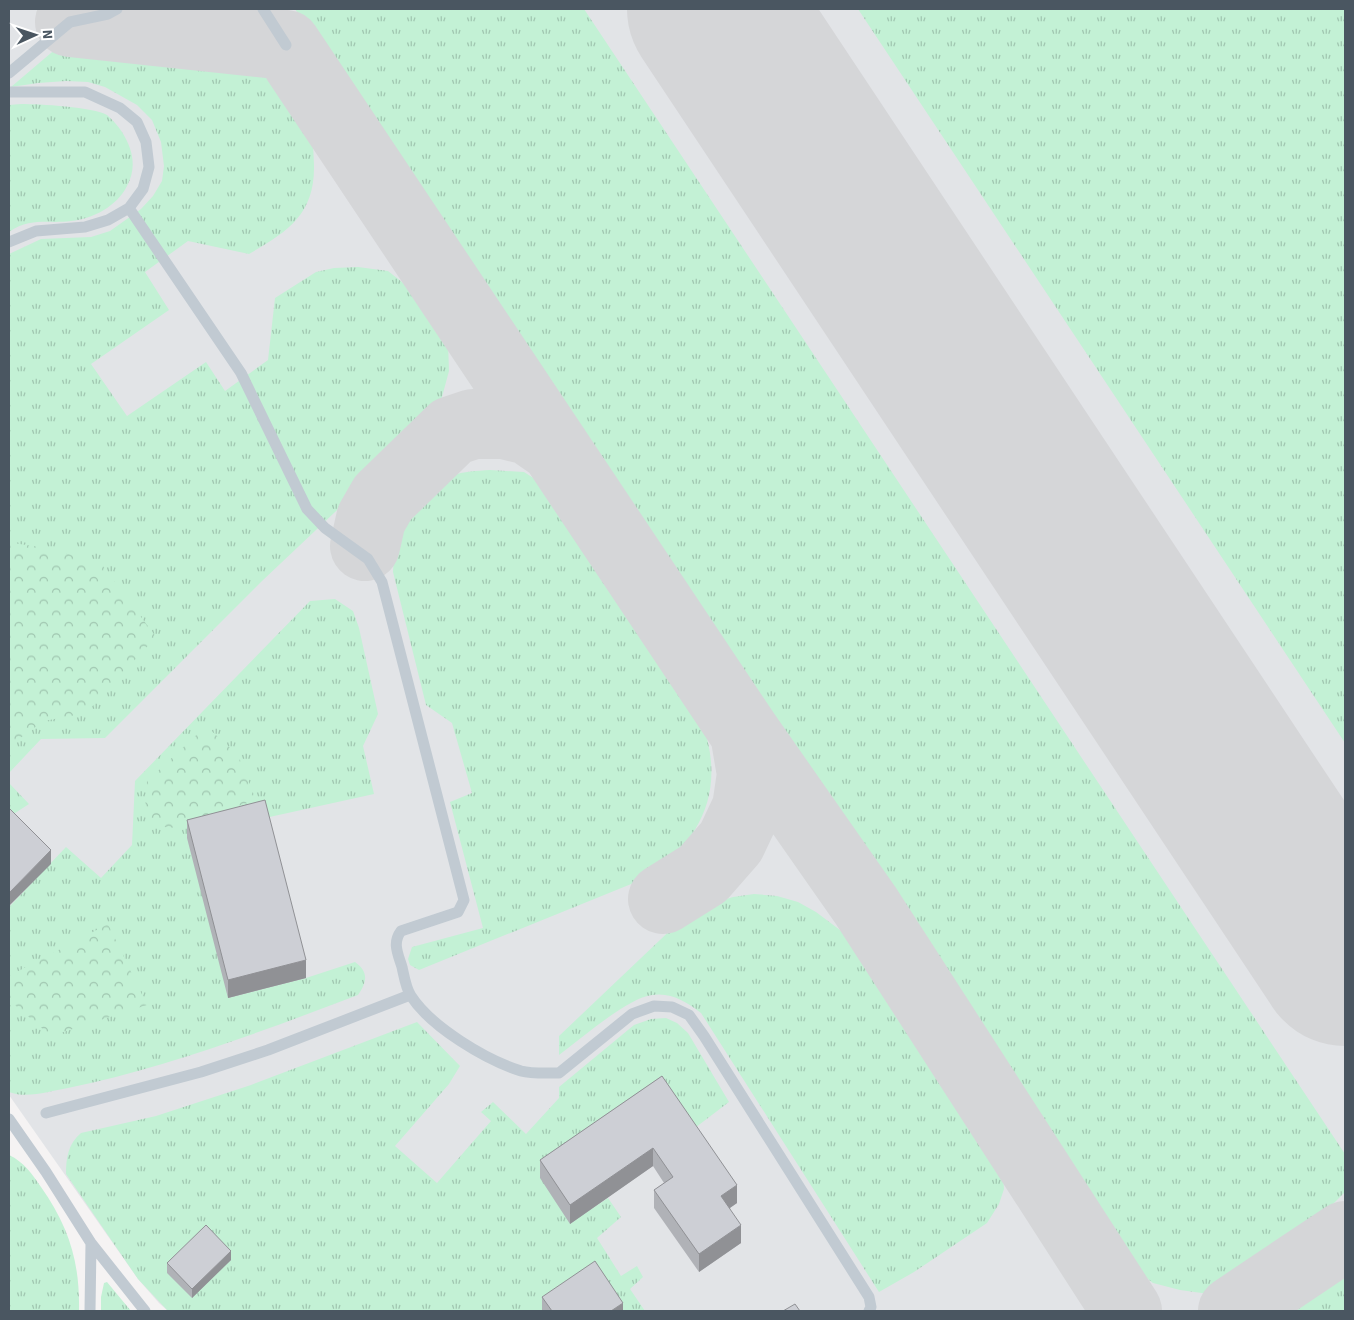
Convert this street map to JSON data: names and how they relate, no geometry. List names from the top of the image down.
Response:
{
  "north": "right"
}
